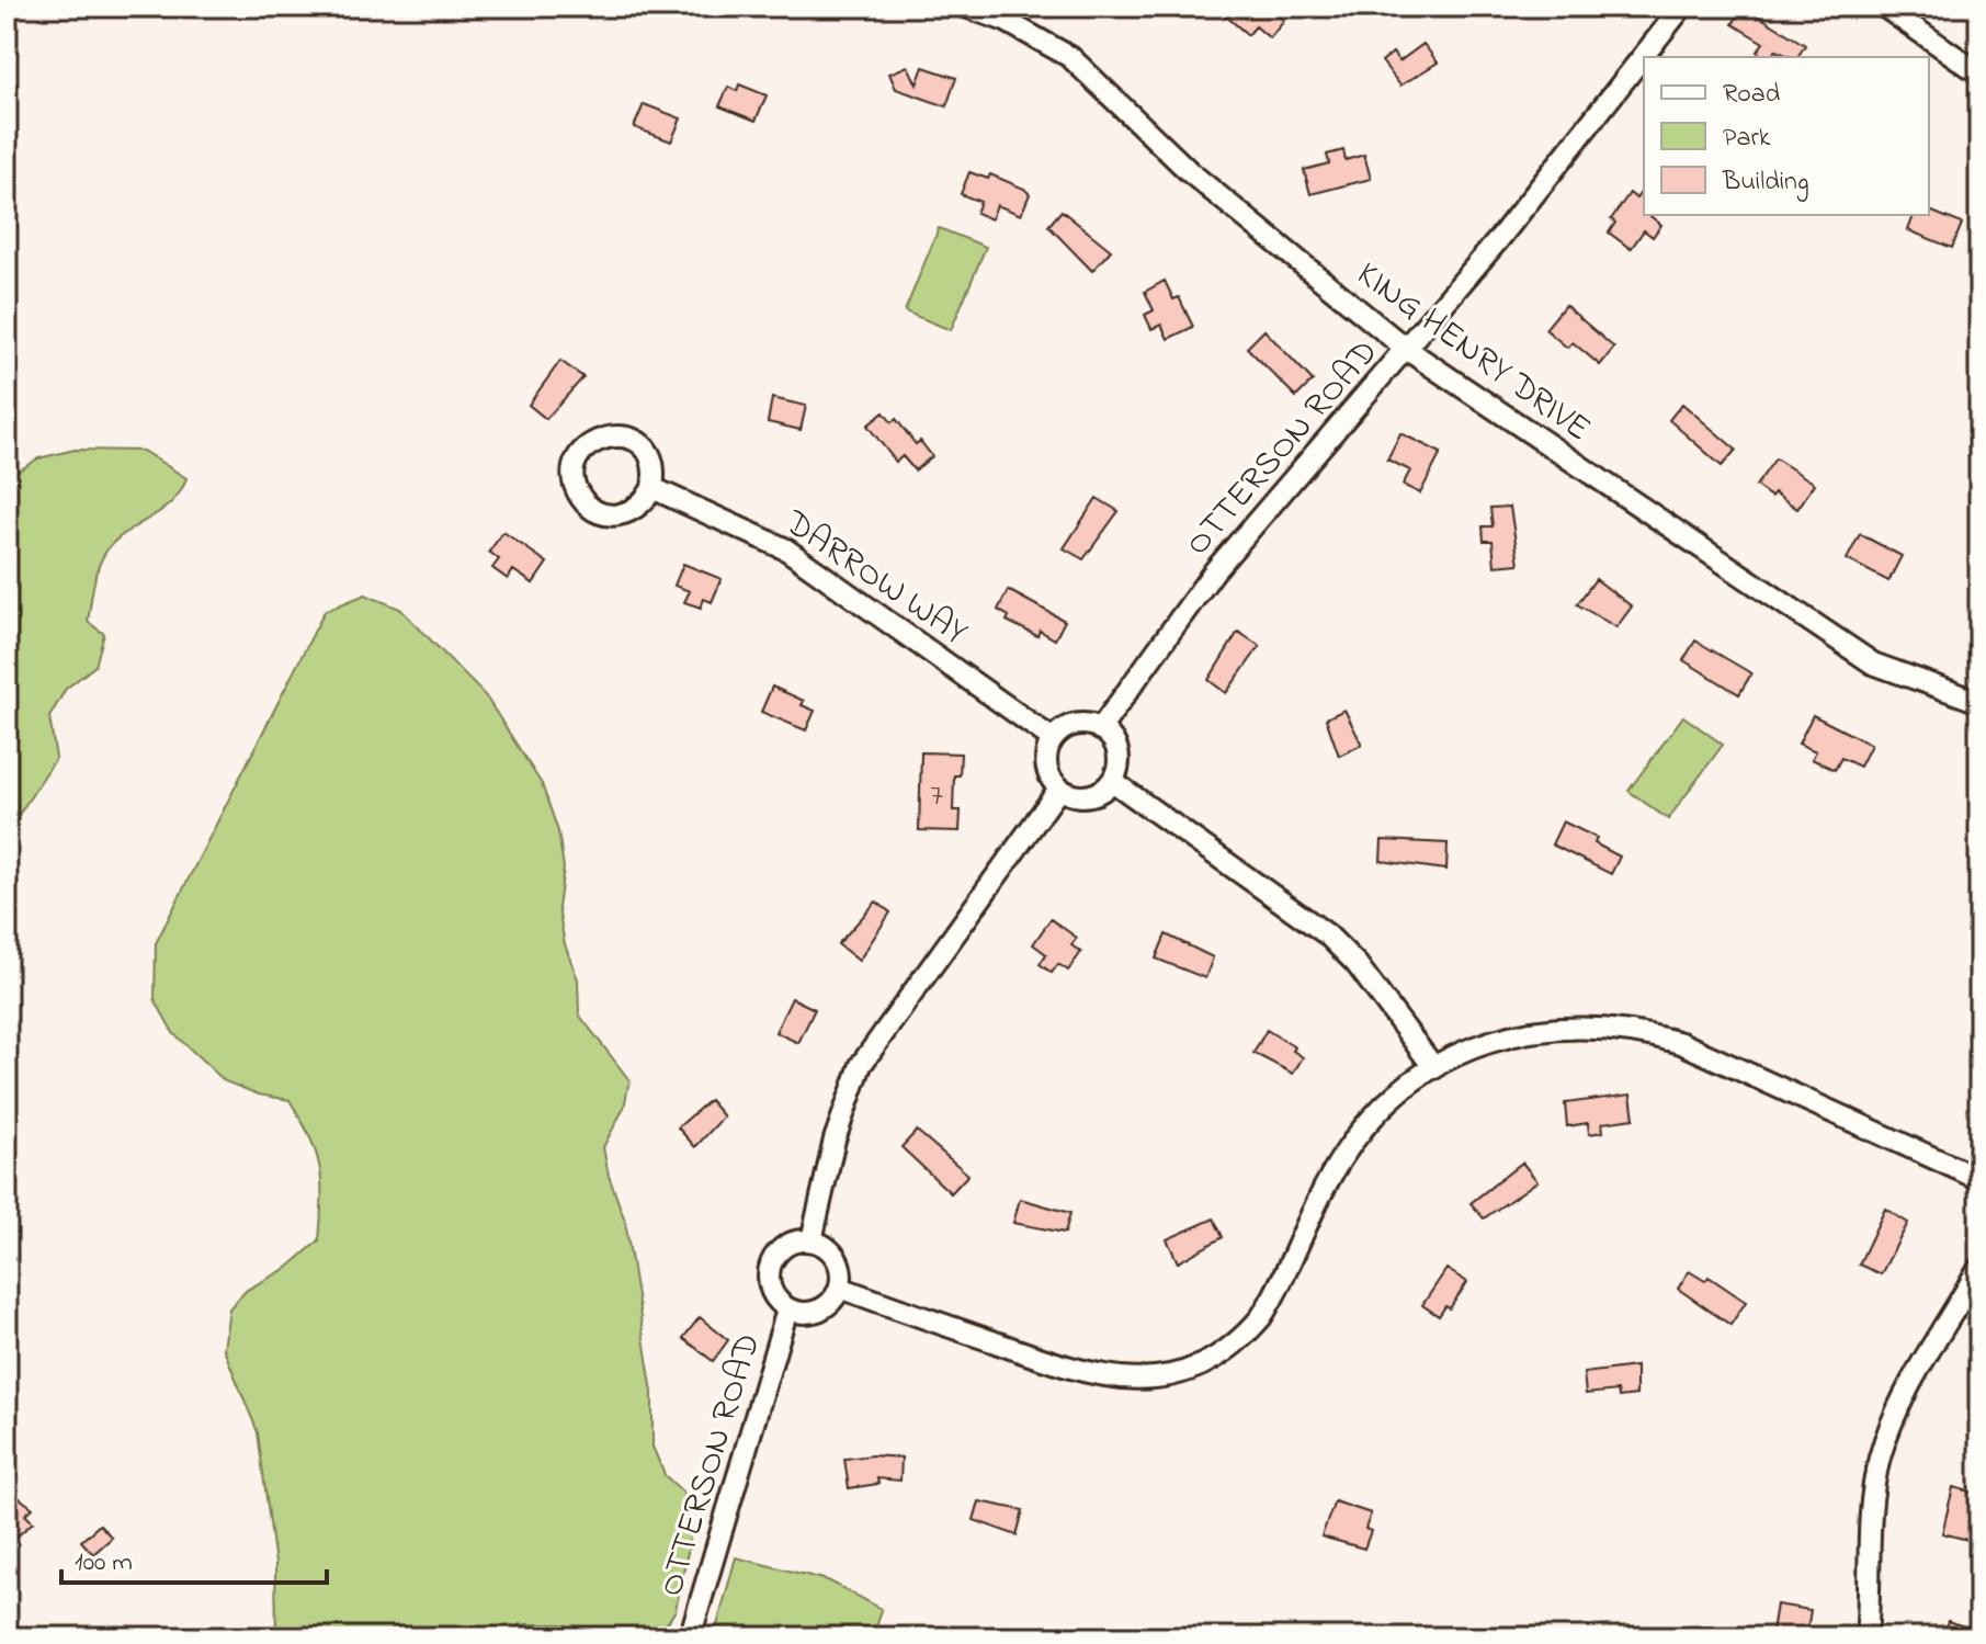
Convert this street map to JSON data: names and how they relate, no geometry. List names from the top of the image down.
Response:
{
  "streets": {
    "street": ["KING HENRY DRIVE", "OTTERSON ROAD", "DARROW WAY"]
  },
  "crossings": [
    ["KING HENRY DRIVE", "OTTERSON ROAD"],
    ["OTTERSON ROAD", "DARROW WAY"]
  ],
  "house_numbers": ["7"],
  "legend": ["Road", "Park", "Building"],
  "scale_bar": "100 m"
}
